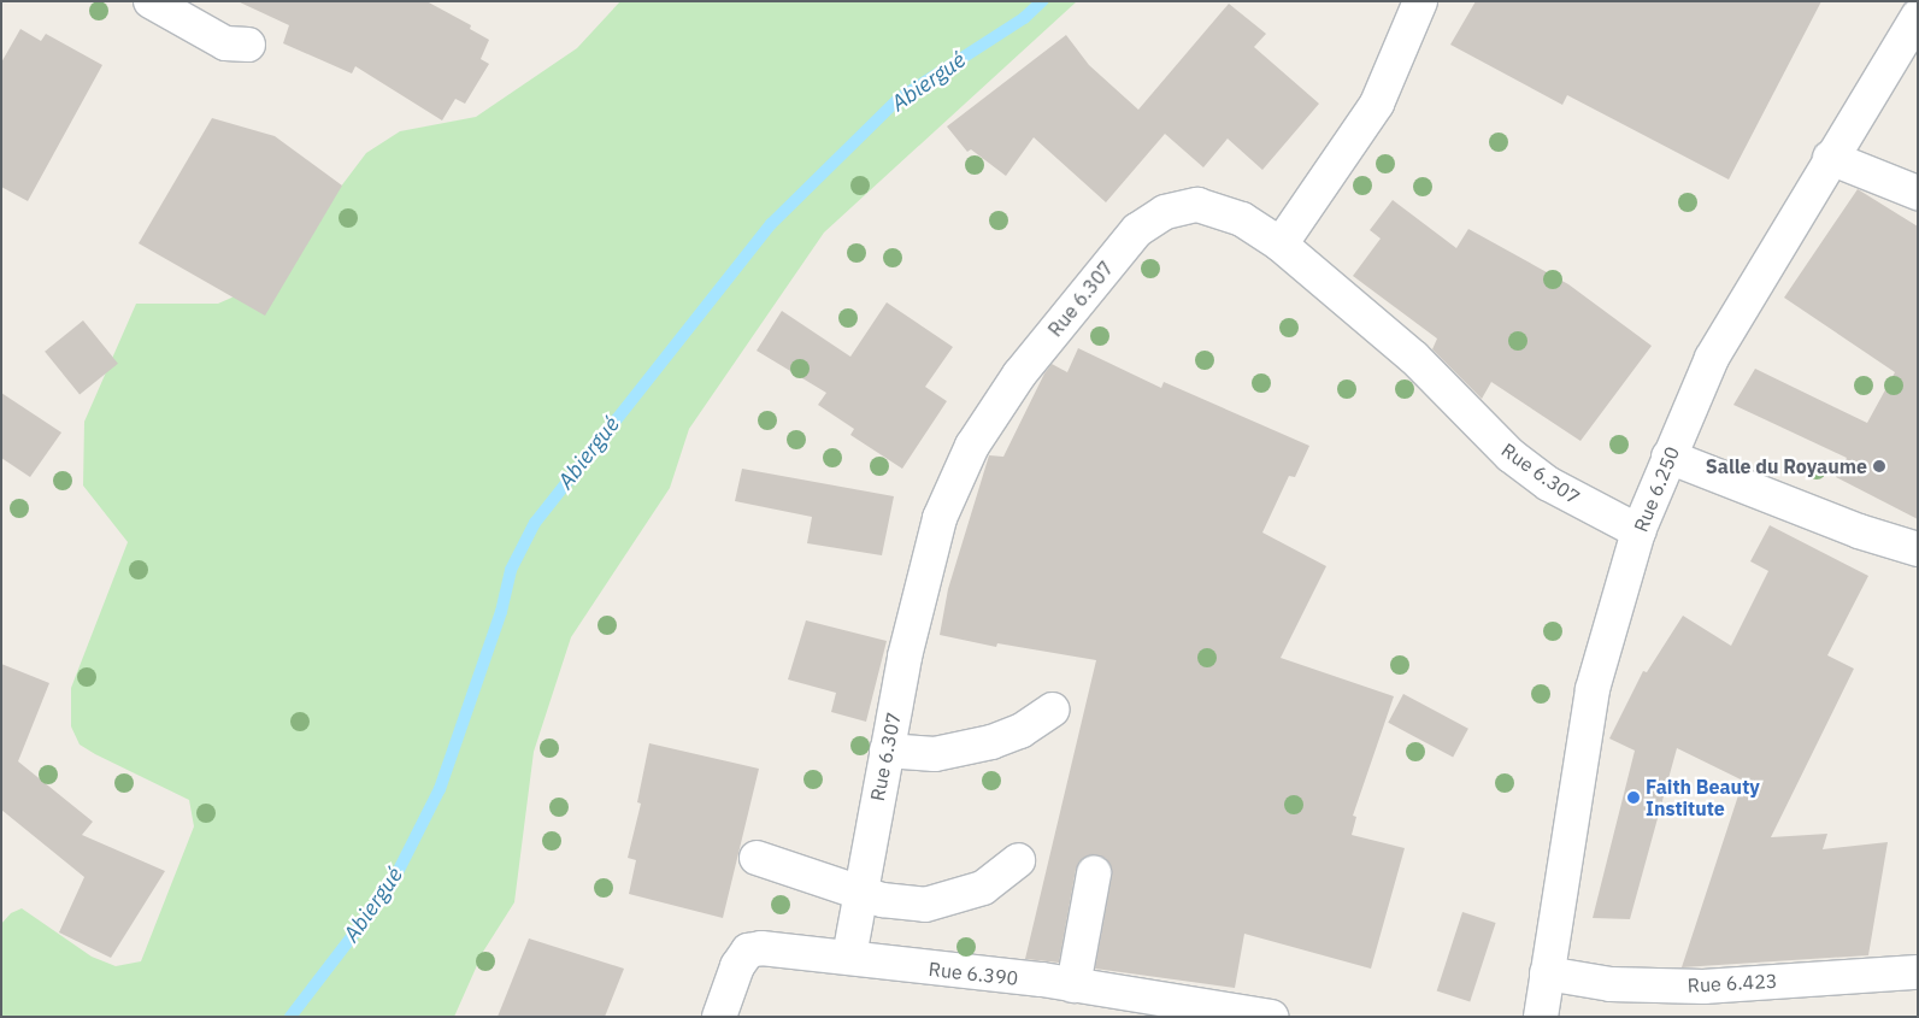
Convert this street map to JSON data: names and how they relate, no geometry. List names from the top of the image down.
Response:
{
  "streets": {
    "street": [
      "Rue 6.307",
      "Rue 6.250",
      "Rue 6.390",
      "Rue 6.423"
    ]
  },
  "crossings": [
    ["Rue 6.307", "Rue 6.250"],
    ["Rue 6.307", "Rue 6.390"],
    ["Rue 6.250", "Rue 6.423"]
  ],
  "water": ["Abiergué"],
  "places": ["Salle du Royaume", "Faith Beauty Institute"]
}
